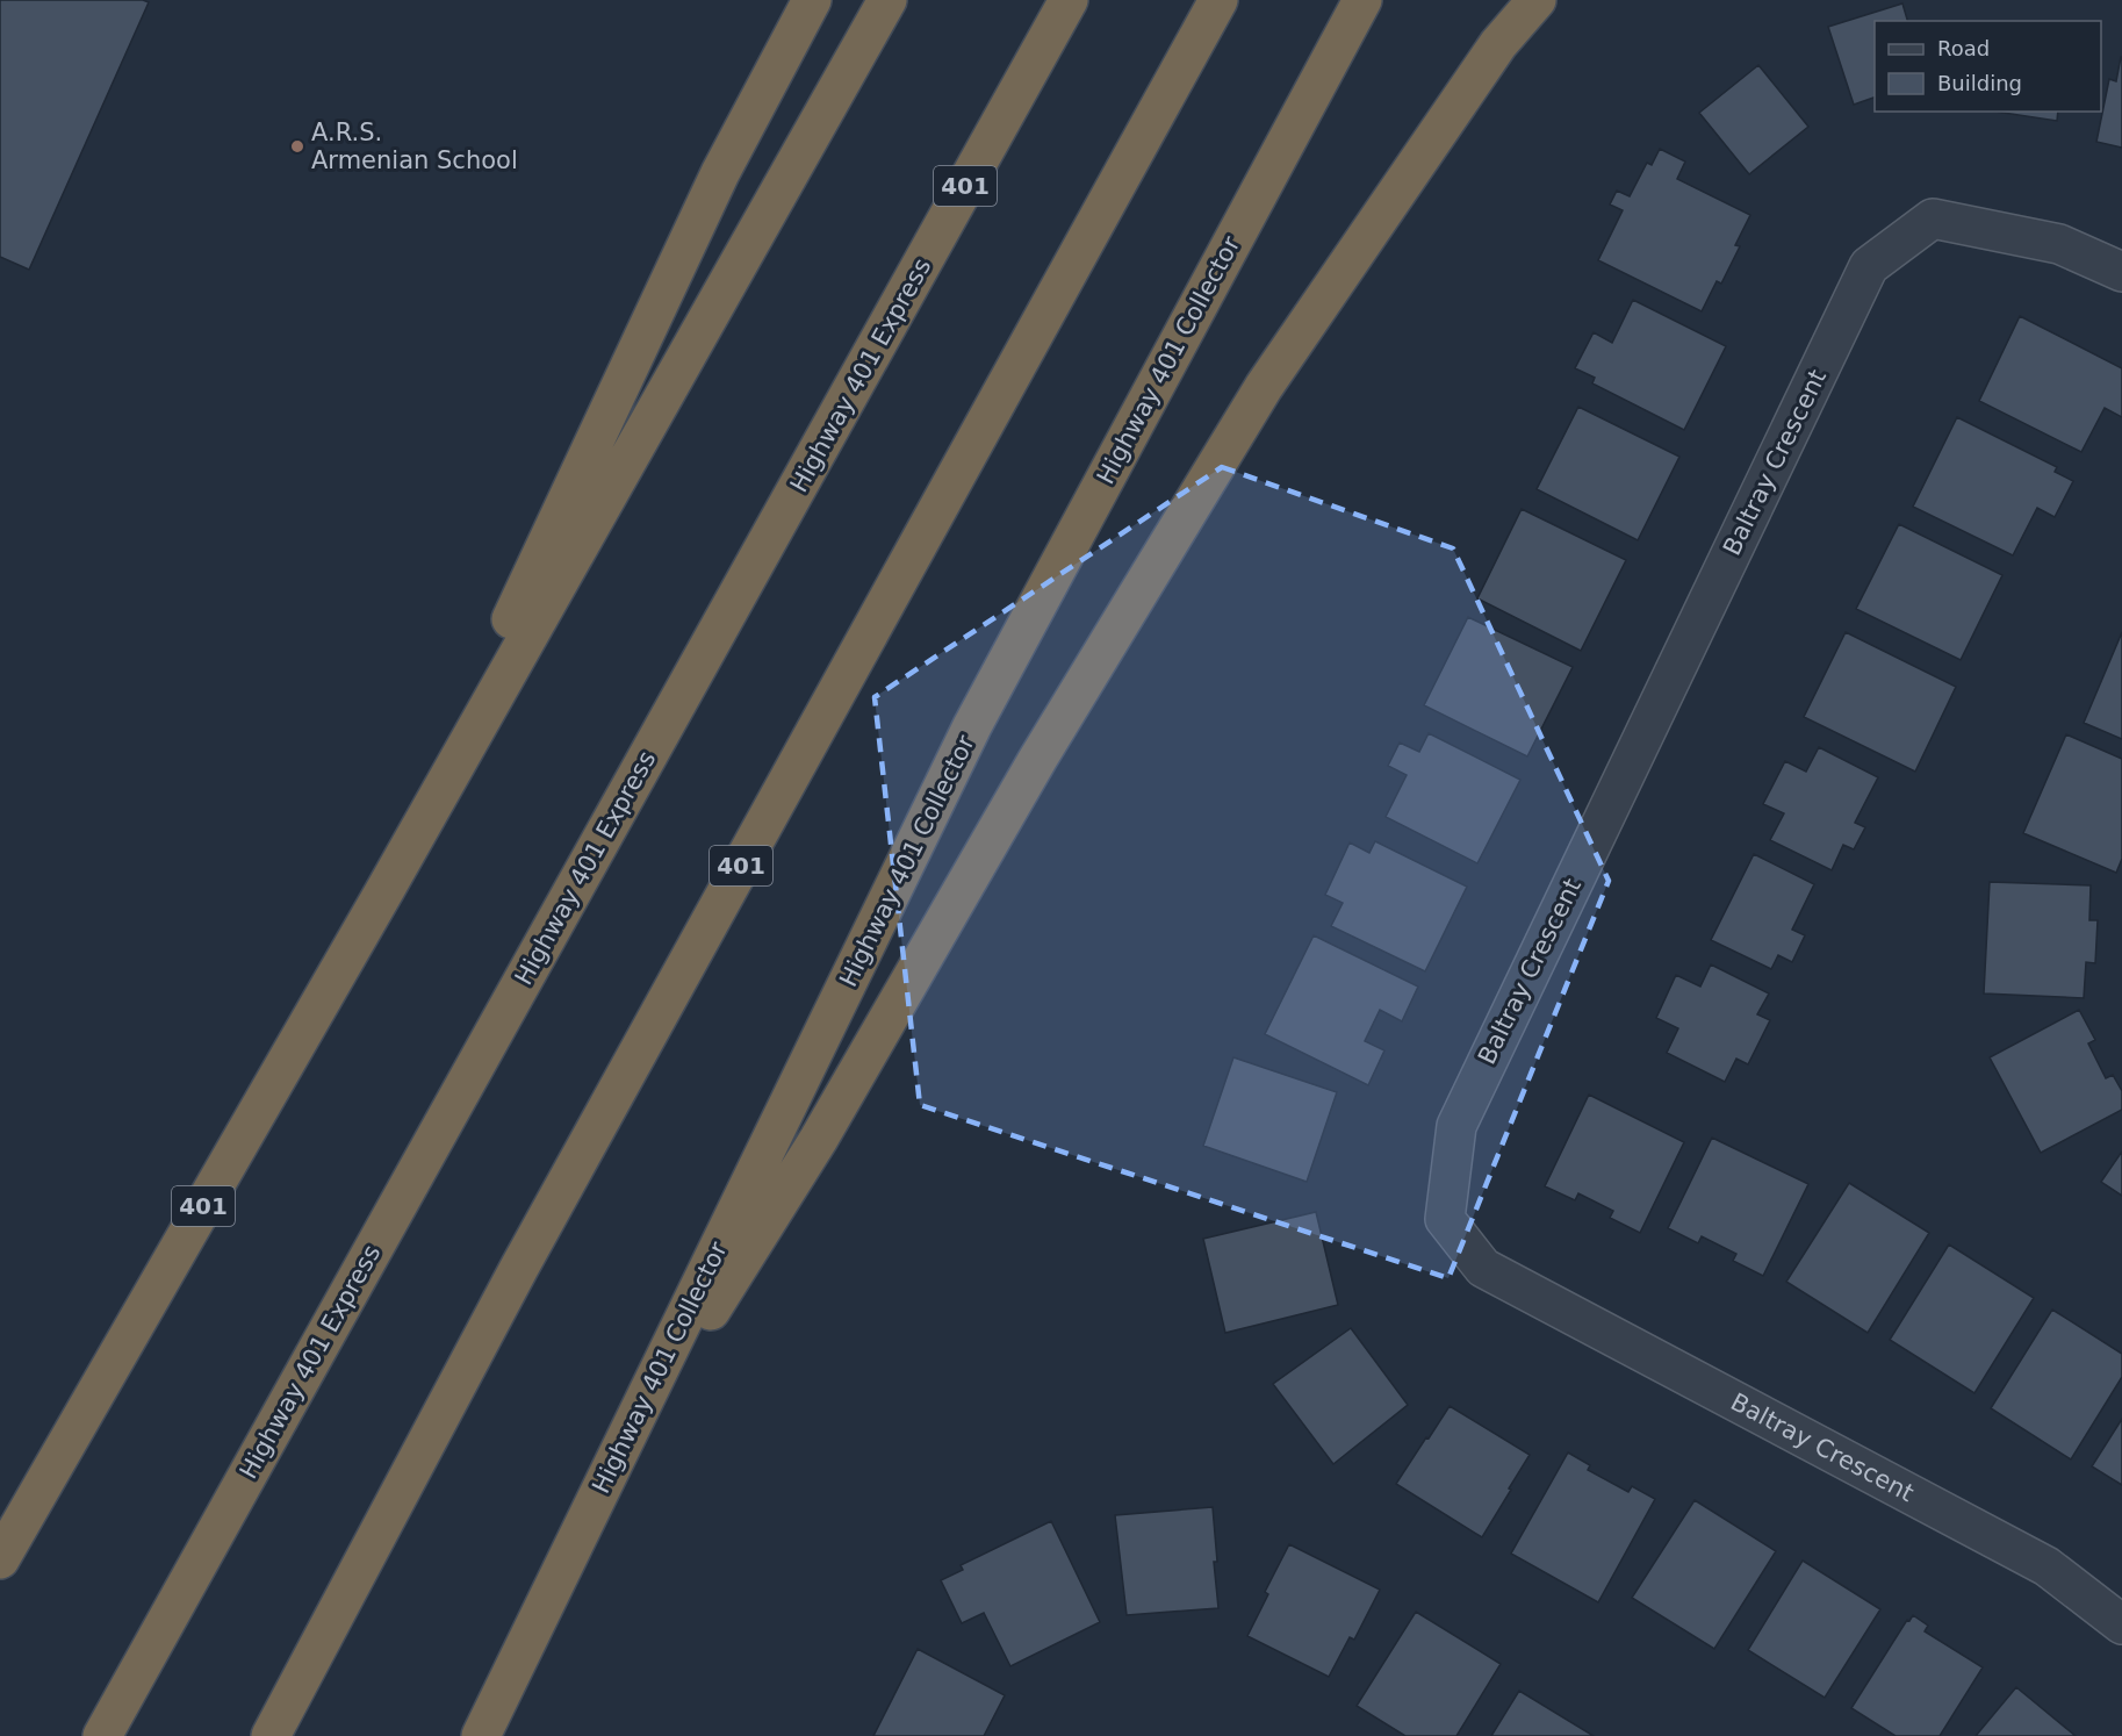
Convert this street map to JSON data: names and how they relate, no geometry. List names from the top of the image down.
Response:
{
  "streets": {
    "highway": ["401", "Highway 401 Collector", "Highway 401 Express"],
    "street": ["Baltray Crescent"]
  },
  "places": ["A.R.S. Armenian School"],
  "legend": ["Road", "Building"]
}
